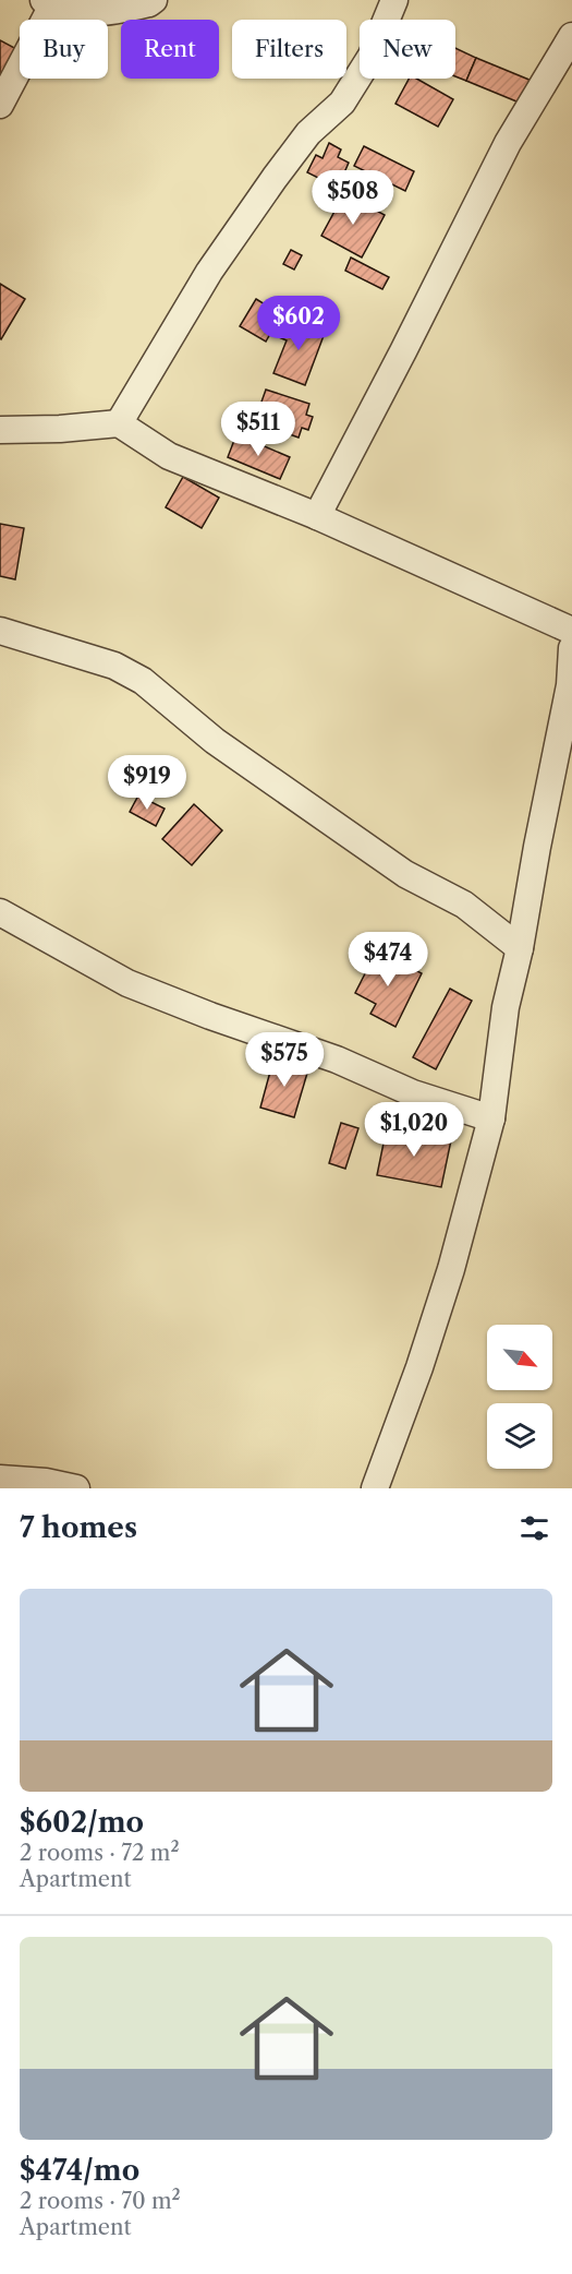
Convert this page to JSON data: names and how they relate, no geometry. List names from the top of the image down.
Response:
{
  "north": "bottom right",
  "page": {
    "chip": [
      "Buy",
      "Rent",
      "Filters",
      "New"
    ],
    "price": [
      "$508",
      "$602",
      "$511",
      "$919",
      "$474",
      "$575",
      "$1,020"
    ],
    "heading": "7 homes",
    "list": [
      {
        "name": "$602/mo",
        "note": "2 rooms · 72 m² · Apartment"
      },
      {
        "name": "$474/mo",
        "note": "2 rooms · 70 m² · Apartment"
      }
    ]
  }
}
